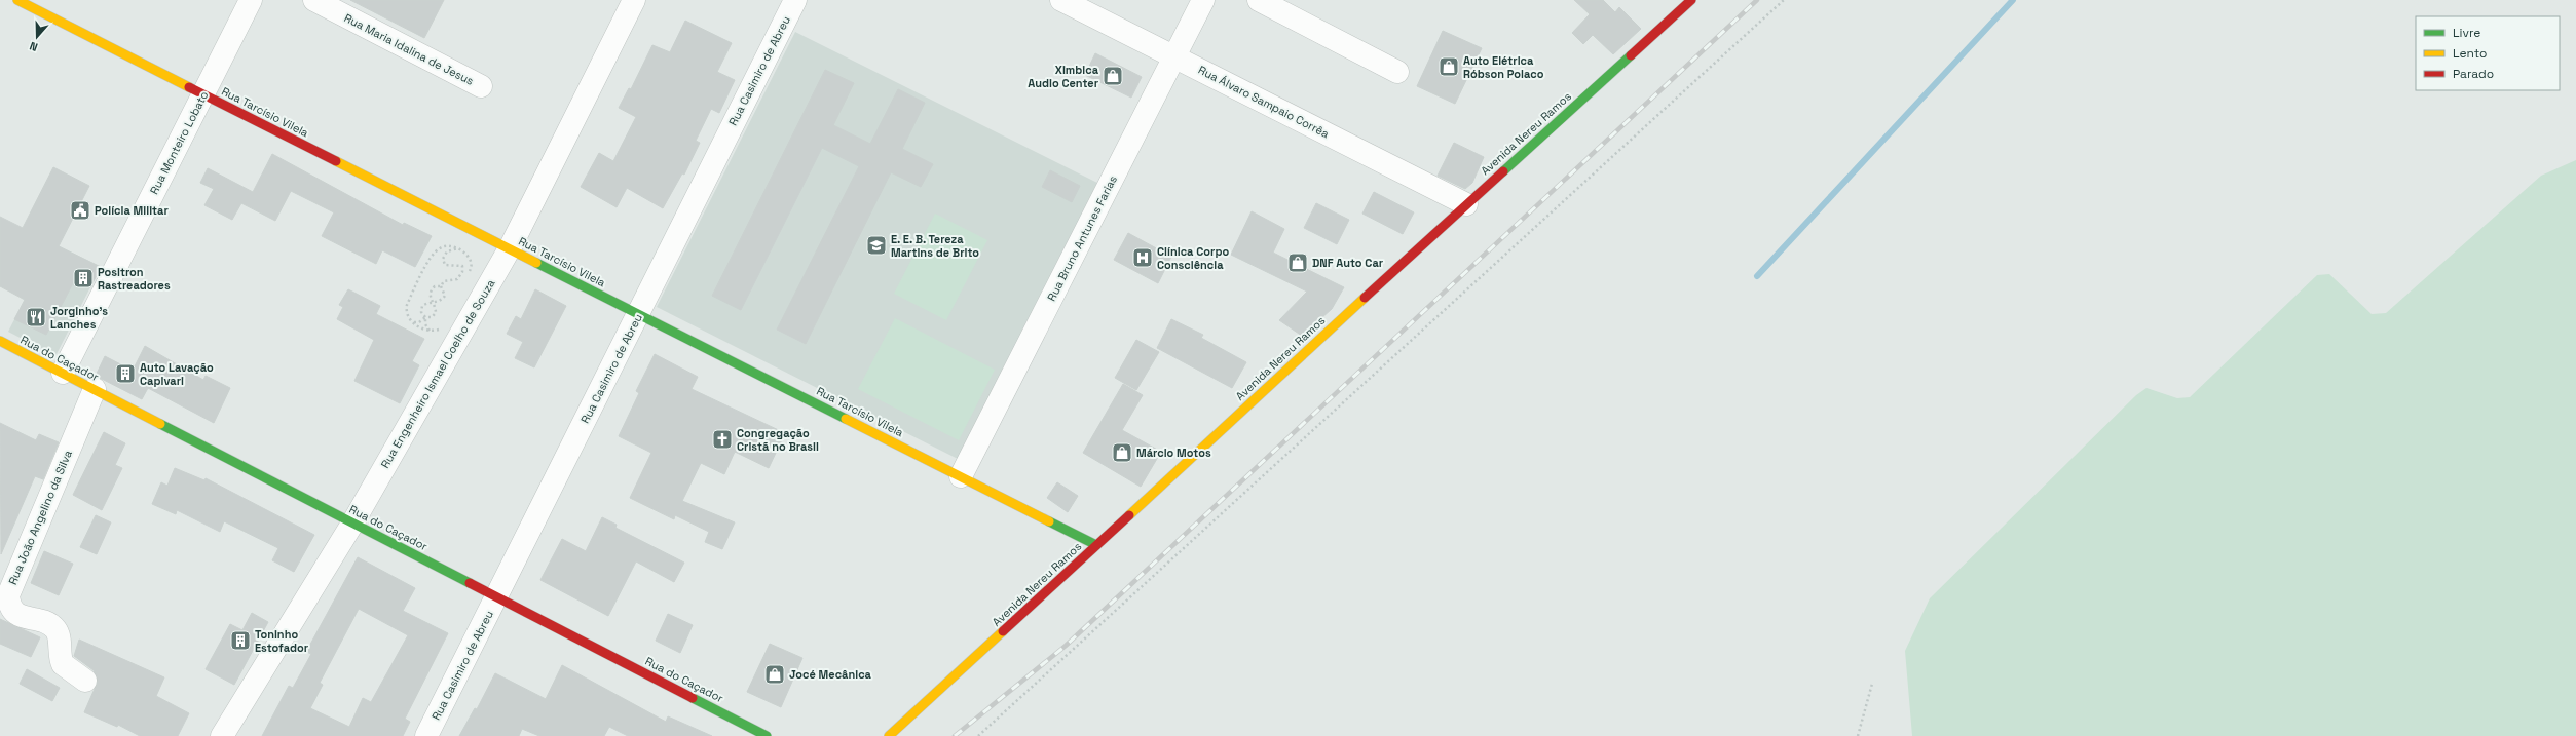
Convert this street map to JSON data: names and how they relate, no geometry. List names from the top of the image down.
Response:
{
  "streets": {
    "street": [
      "Rua Maria Idalina de Jesus",
      "Rua Casimiro de Abreu",
      "Rua Álvaro Sampaio Corrêa",
      "Rua Tarcísio Vilela",
      "Avenida Nereu Ramos",
      "Rua Monteiro Lobato",
      "Rua Bruno Antunes Farias",
      "Rua do Caçador",
      "Rua Engenheiro Ismael Coelho de Souza",
      "Rua João Angelino da Silva"
    ]
  },
  "crossings": [
    ["Rua Casimiro de Abreu", "Rua Tarcísio Vilela"],
    ["Rua Casimiro de Abreu", "Rua do Caçador"],
    ["Rua Álvaro Sampaio Corrêa", "Avenida Nereu Ramos"],
    ["Rua Álvaro Sampaio Corrêa", "Rua Bruno Antunes Farias"],
    ["Rua Tarcísio Vilela", "Avenida Nereu Ramos"],
    ["Rua Tarcísio Vilela", "Rua Monteiro Lobato"],
    ["Rua Tarcísio Vilela", "Rua Bruno Antunes Farias"],
    ["Rua Tarcísio Vilela", "Rua Engenheiro Ismael Coelho de Souza"],
    ["Rua Monteiro Lobato", "Rua do Caçador"],
    ["Rua do Caçador", "Rua Engenheiro Ismael Coelho de Souza"],
    ["Rua do Caçador", "Rua João Angelino da Silva"]
  ],
  "places": {
    "shop": [
      "Auto Elétrica Róbson Polaco",
      "Ximbica Audio Center",
      "DNF Auto Car",
      "Márcio Motos",
      "Jocé Mecânica"
    ],
    "public building": ["Polícia Militar"],
    "school or university": ["E. E. B. Tereza Martins de Brito"],
    "hospital": ["Clínica Corpo Consciência"],
    "building": ["Positron Rastreadores", "Auto Lavação Capivari", "Toninho Estofador"],
    "restaurant": ["Jorginho's Lanches"],
    "church": ["Congregação Cristã no Brasil"]
  },
  "legend": ["Livre", "Lento", "Parado"],
  "north": "bottom"
}
